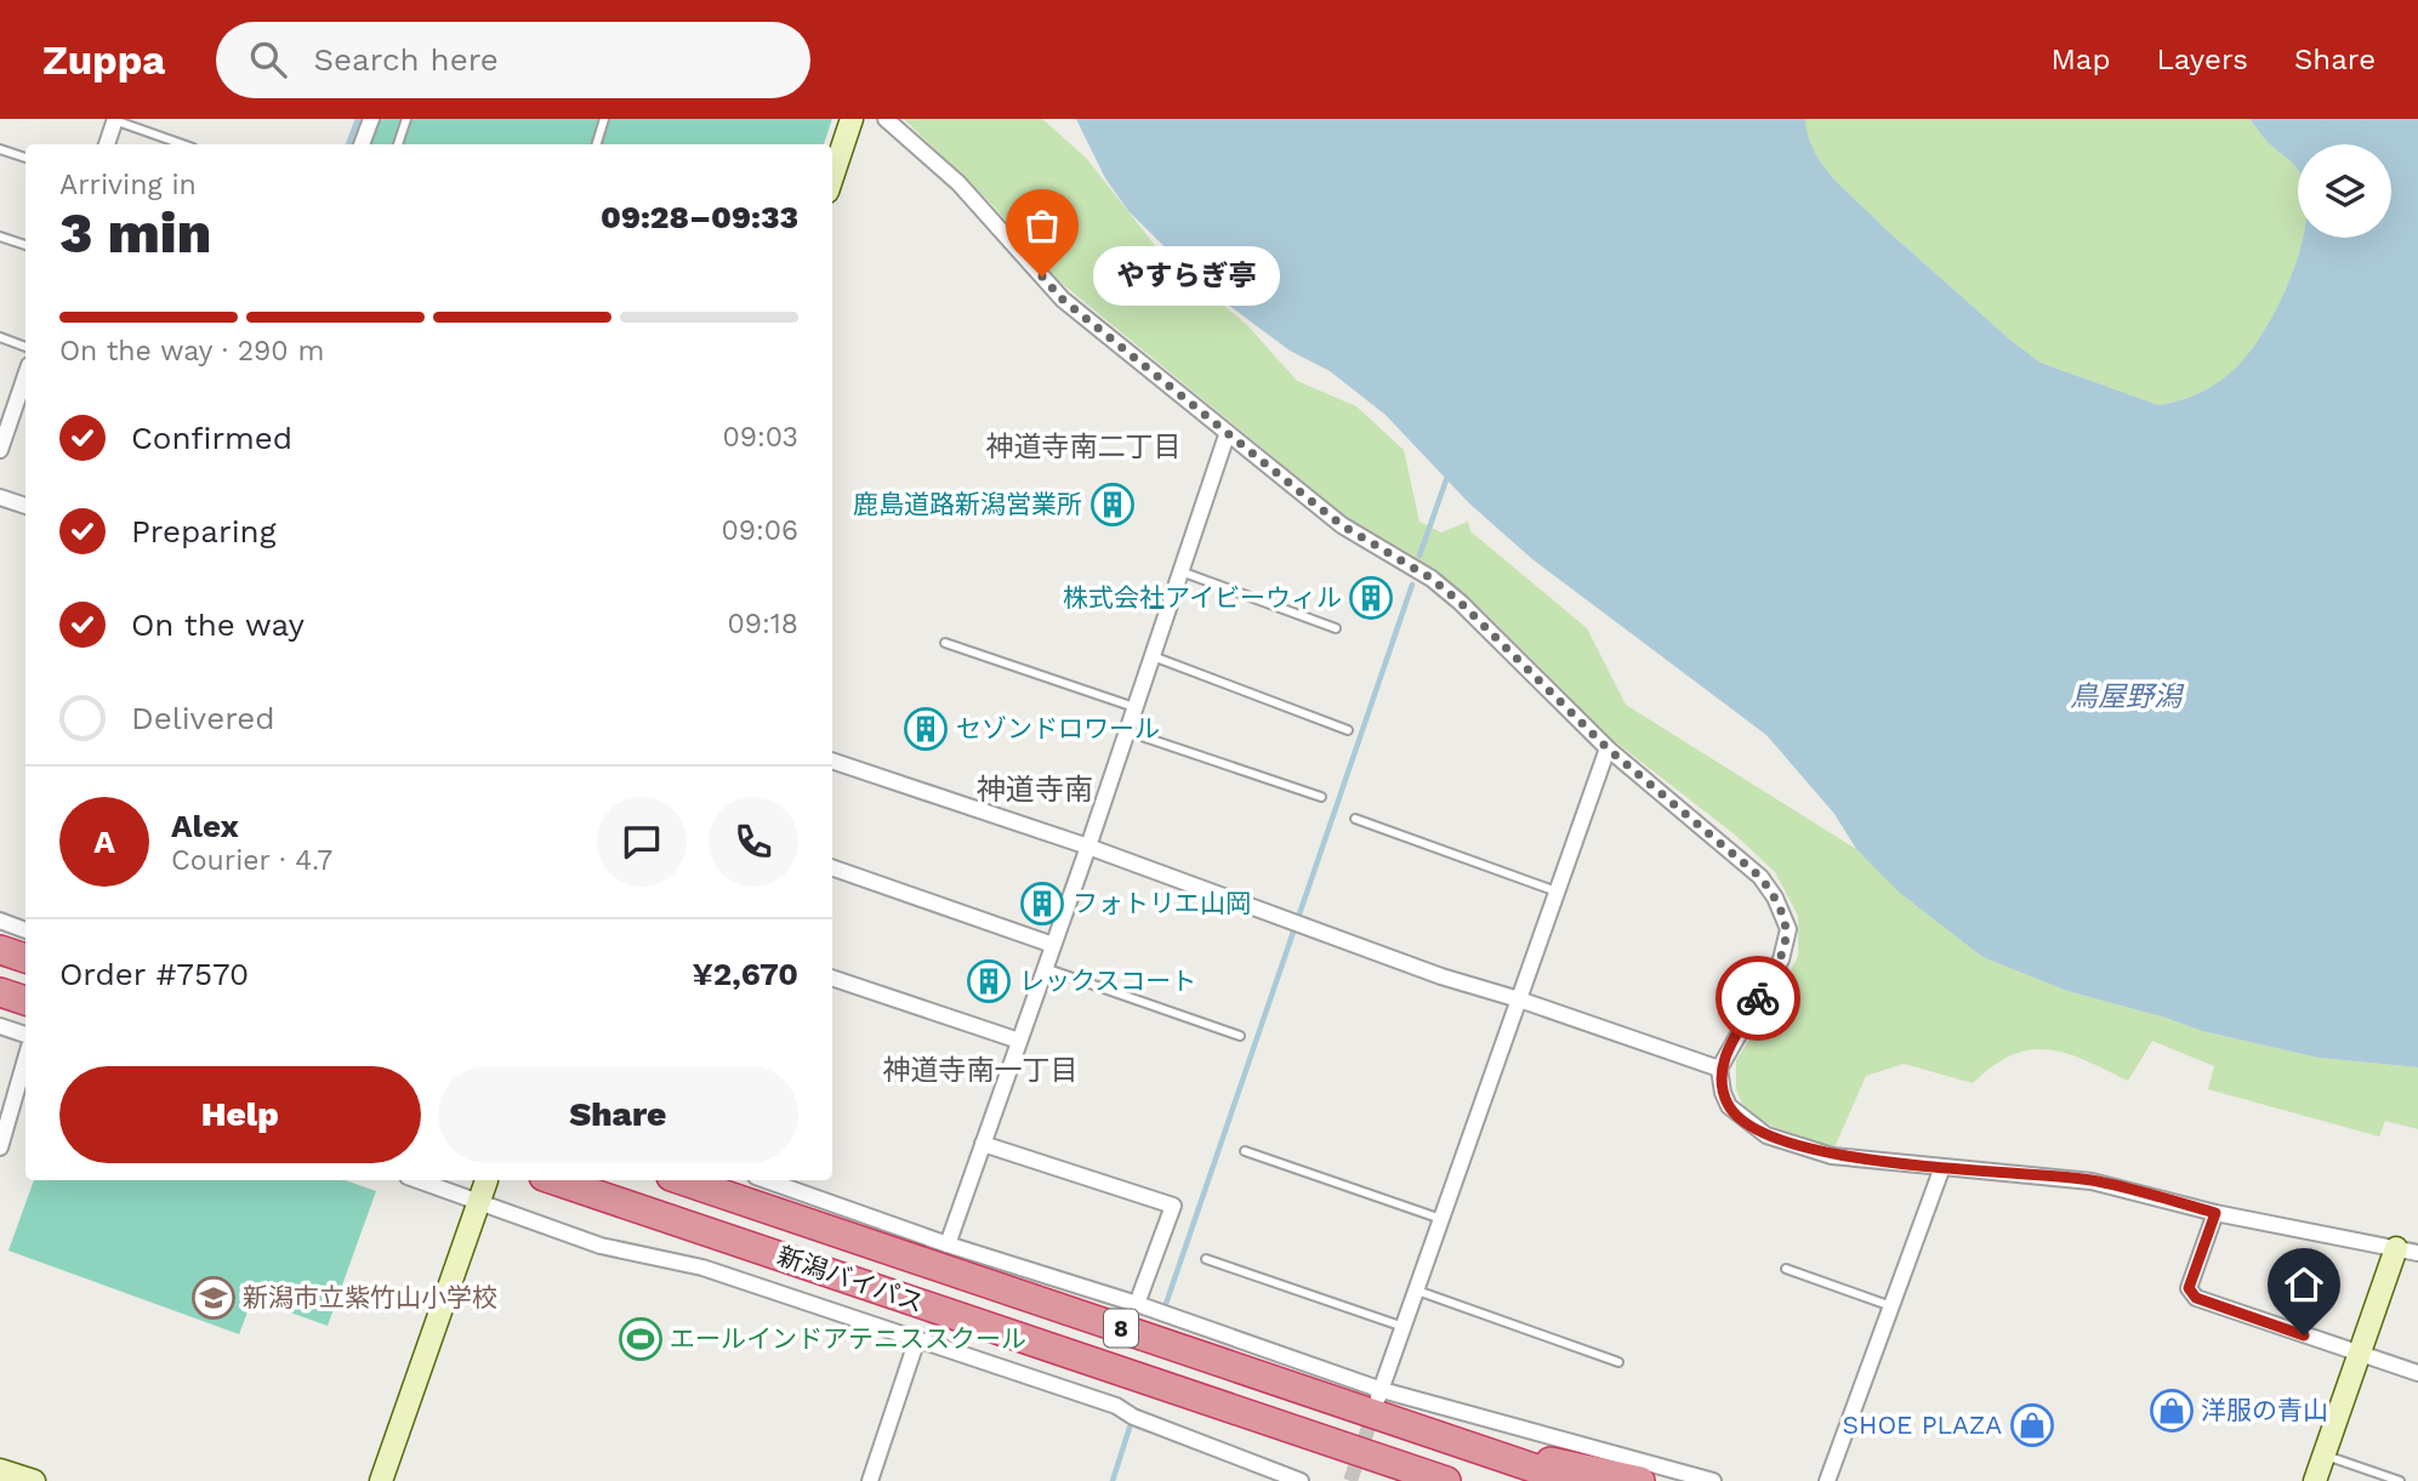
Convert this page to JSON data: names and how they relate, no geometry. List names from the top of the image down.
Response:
{
  "streets": {
    "highway": ["新潟バイパス", "8"]
  },
  "districts": ["神道寺南二丁目", "神道寺南", "神道寺南一丁目"],
  "water": ["鳥屋野潟"],
  "places": {
    "other": ["やすらぎ亭"],
    "building": [
      "鹿島道路新潟営業所",
      "株式会社アイビーウィル",
      "セゾンドロワール",
      "フォトリエ山岡",
      "レックスコート"
    ],
    "school or university": ["新潟市立紫竹山小学校"],
    "sports": ["エールインドアテニススクール"],
    "shop": ["洋服の青山", "SHOE PLAZA"]
  },
  "page": {
    "header": "Zuppa",
    "search": "Search here",
    "nav": ["Map", "Layers", "Share"],
    "heading": ["3 min", "Arriving in", "09:28–09:33"],
    "panel": [
      "Alex",
      "Courier · 4.7",
      "Order #7570",
      "¥2,670"
    ],
    "bubble": "やすらぎ亭",
    "bar": "On the way · 290 m",
    "list": [
      ["Confirmed", "09:03"],
      ["Preparing", "09:06"],
      ["On the way", "09:18"],
      "Delivered"
    ],
    "round": "A",
    "buttons": ["Help", "Share"]
  }
}
